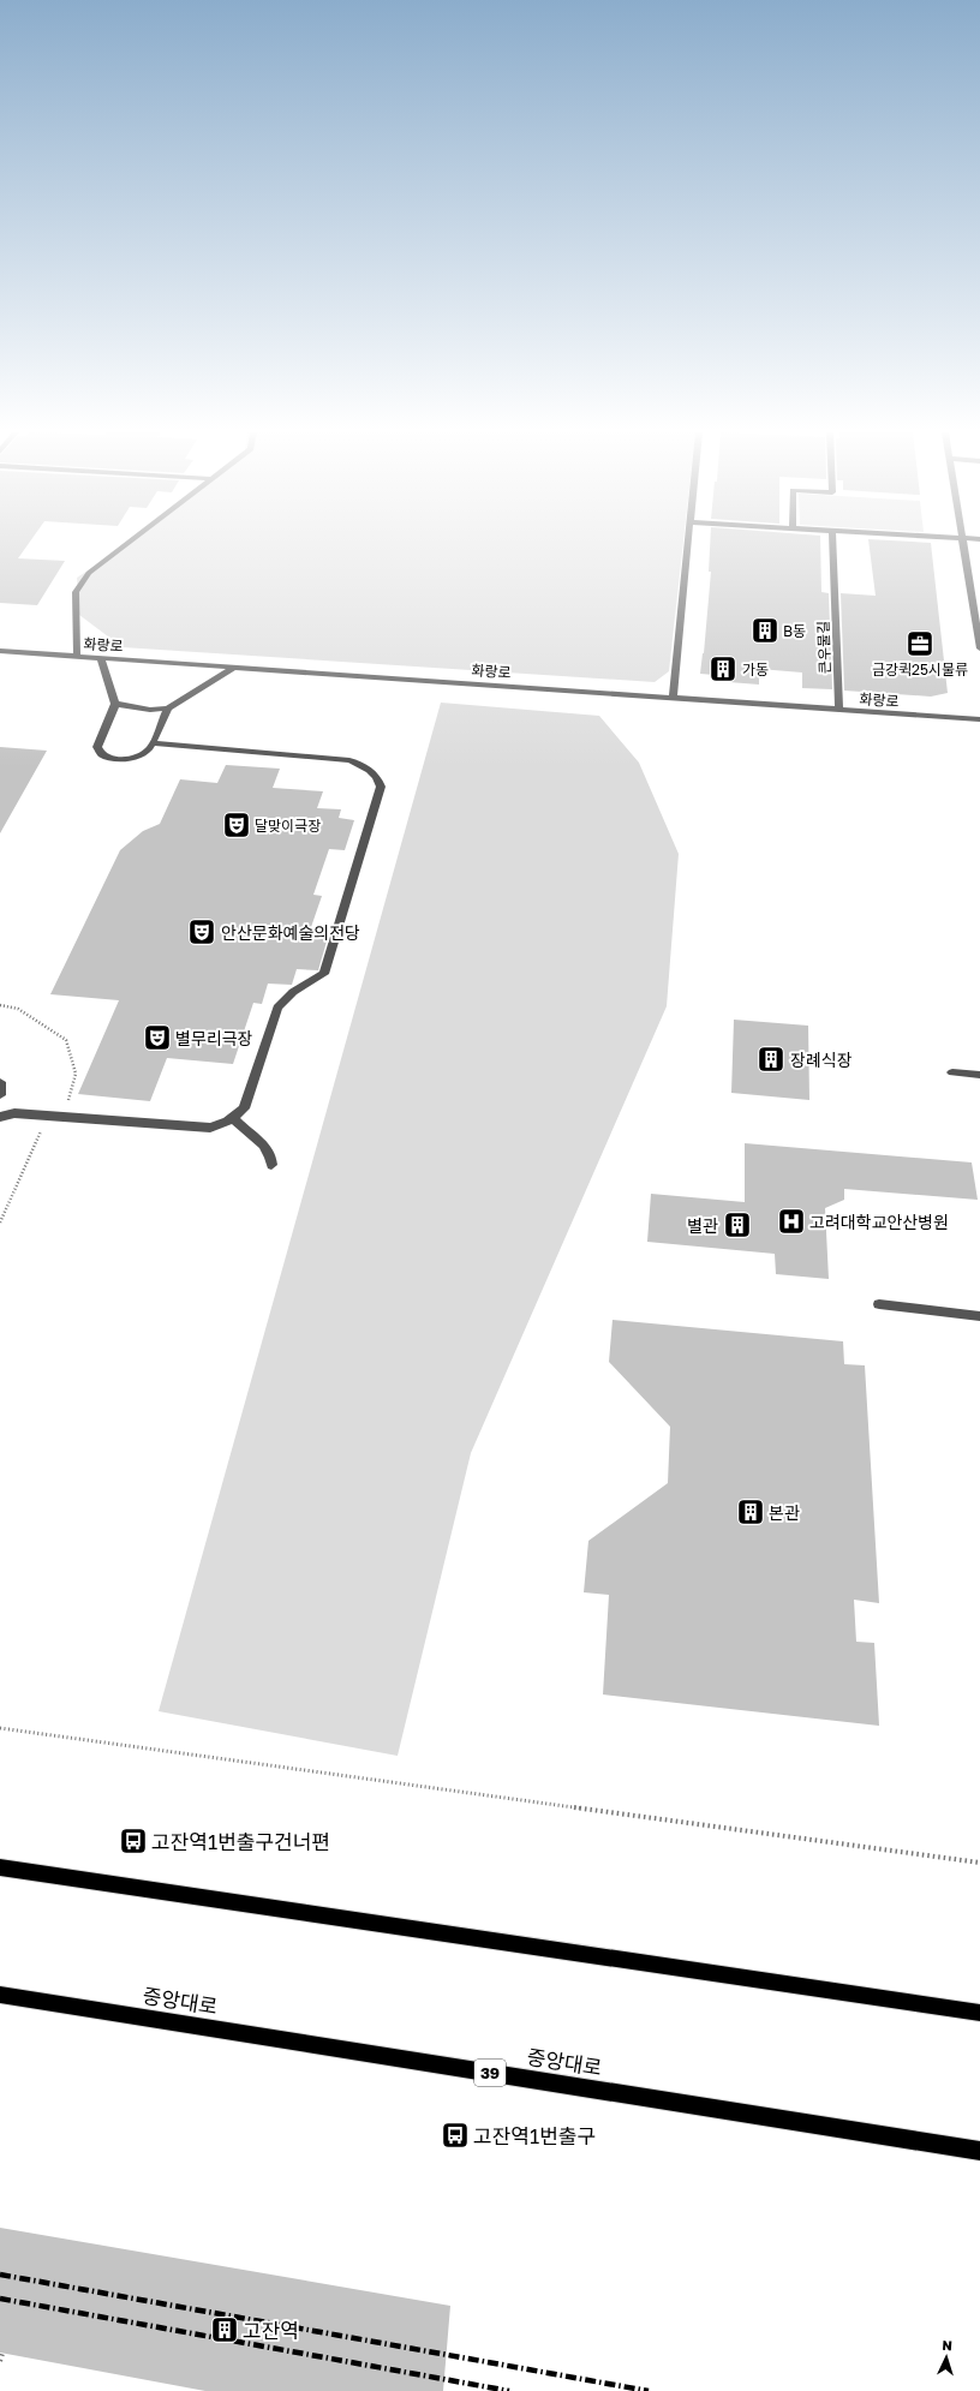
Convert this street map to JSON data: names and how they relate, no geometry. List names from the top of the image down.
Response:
{
  "streets": {
    "main road": ["중앙대로", "39"],
    "street": ["화랑로", "큰우물길"]
  },
  "crossings": [
    ["화랑로", "큰우물길"]
  ],
  "places": {
    "building": [
      "B동",
      "가동",
      "장례식장",
      "별관",
      "본관",
      "고잔역"
    ],
    "office": ["금강퀵25시물류"],
    "theatre": ["달맞이극장", "안산문화예술의전당", "별무리극장"],
    "hospital": ["고려대학교안산병원"],
    "bus stop": ["고잔역1번출구건너편", "고잔역1번출구"]
  },
  "north": "top"
}
